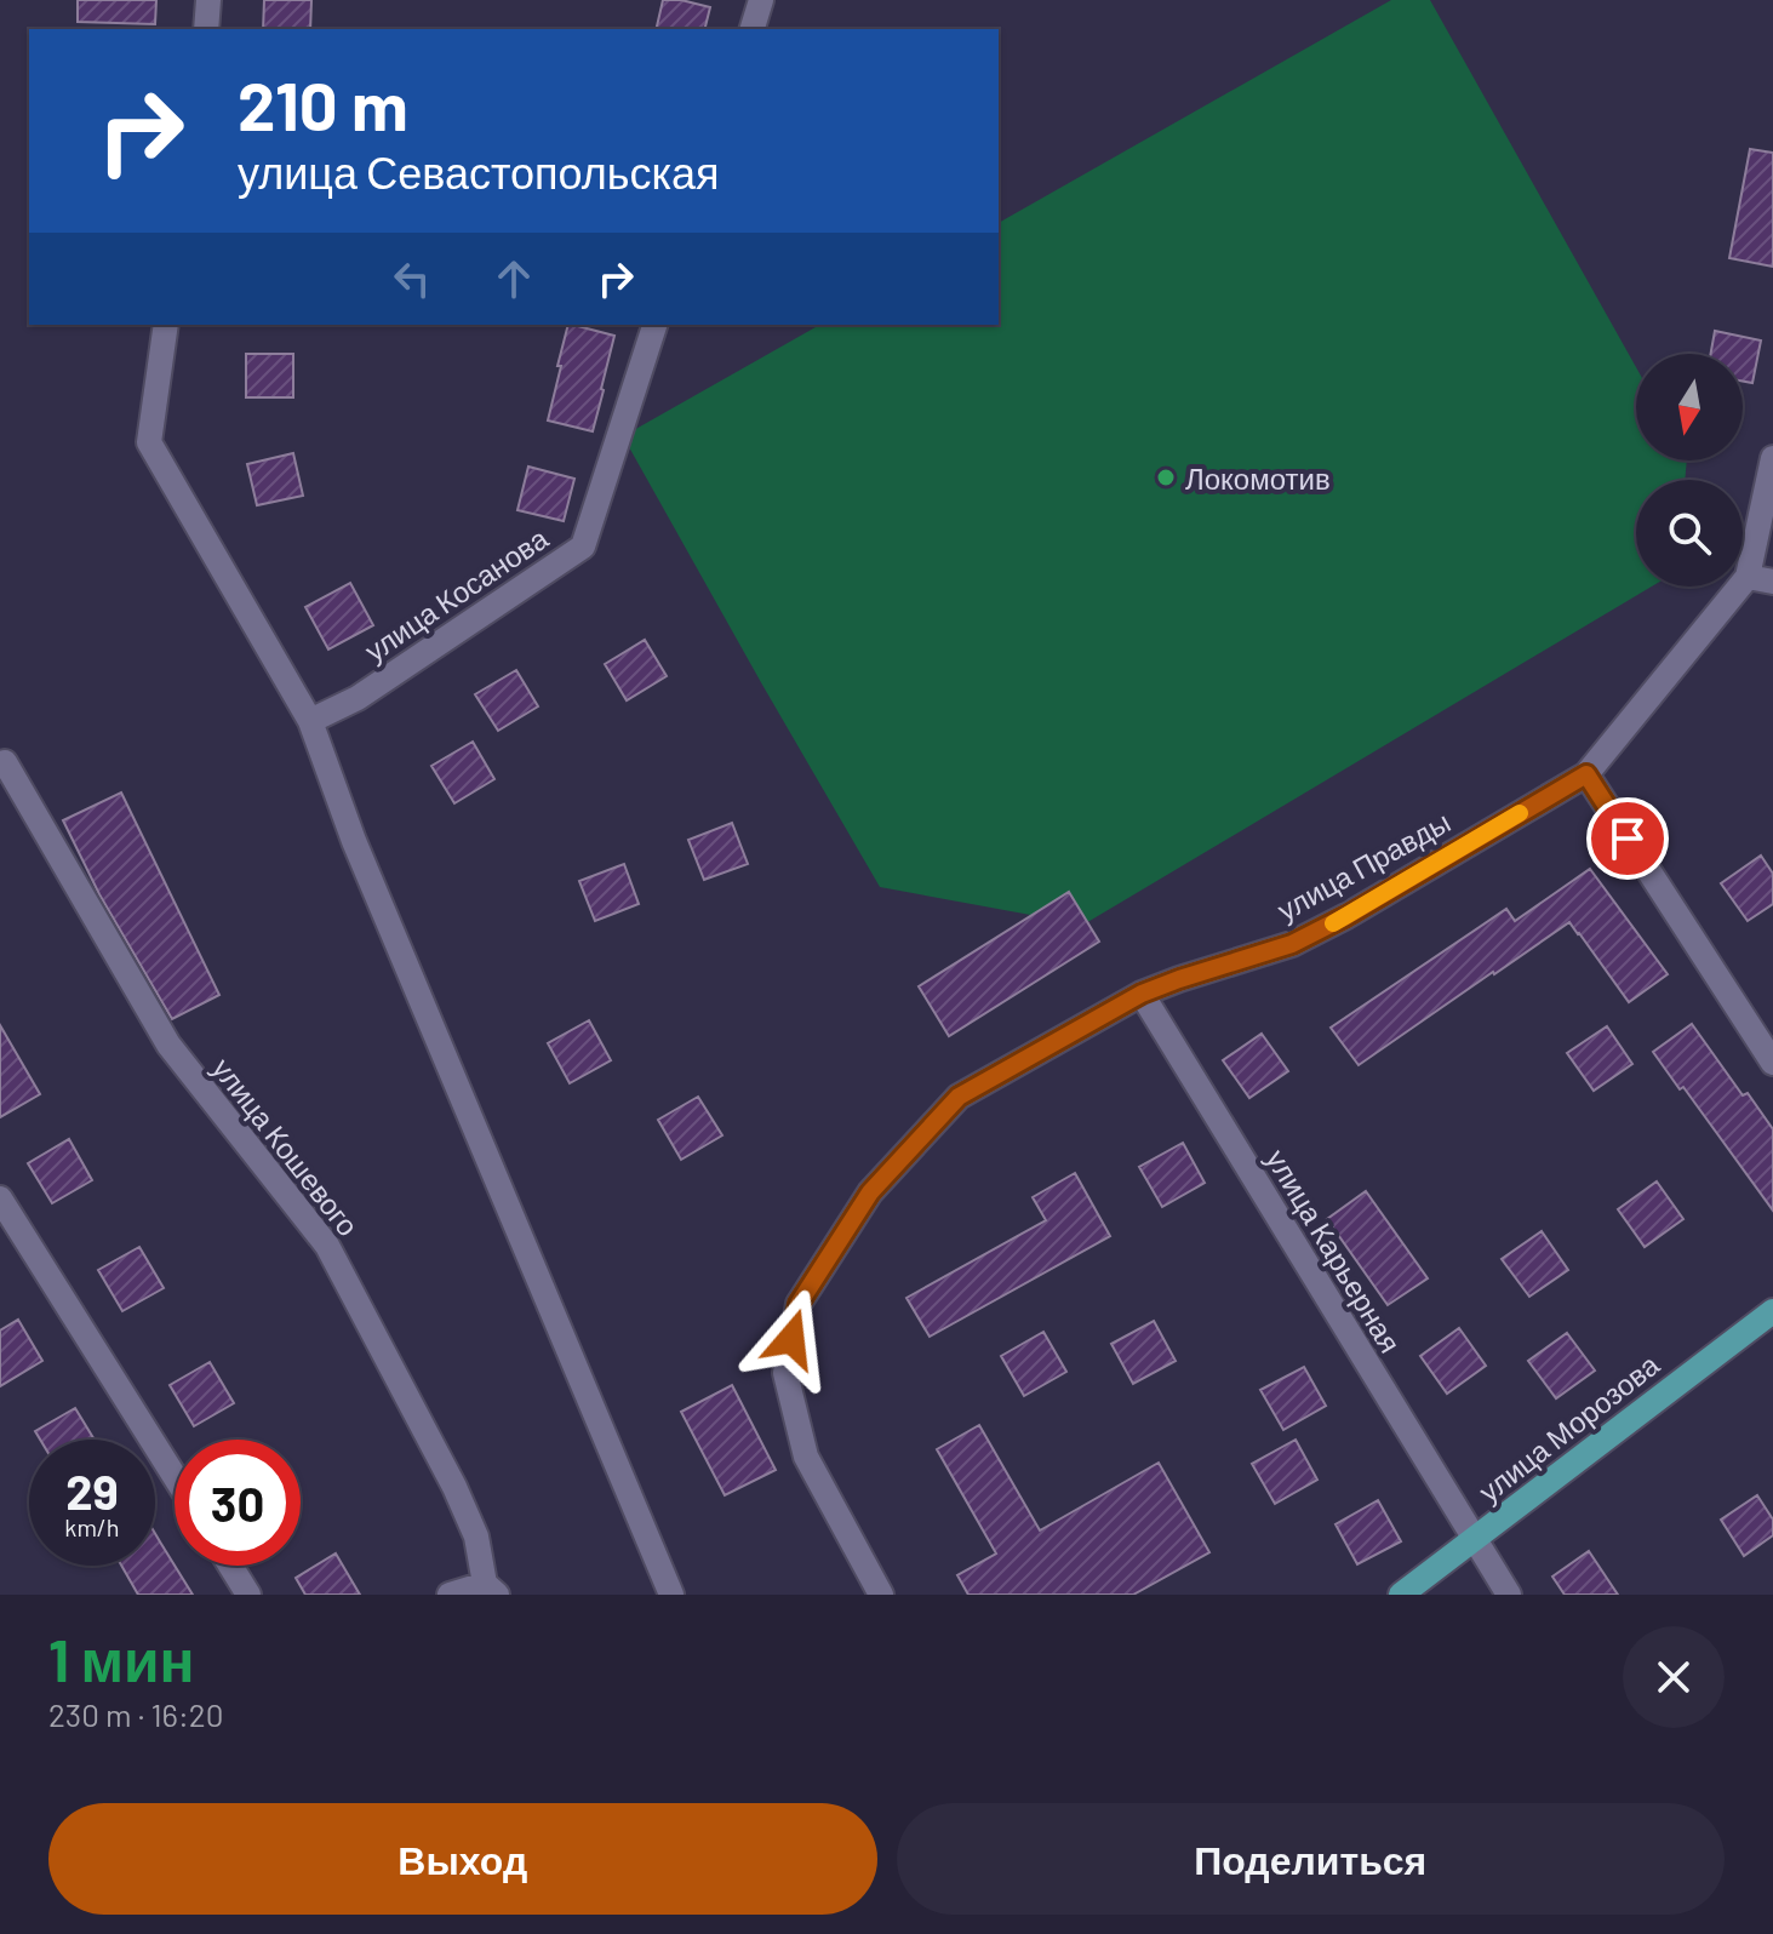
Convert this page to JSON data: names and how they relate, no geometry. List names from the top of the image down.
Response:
{
  "streets": {
    "main road": ["улица Морозова"],
    "street": [
      "улица Косанова",
      "улица Правды",
      "улица Кошевого",
      "улица Карьерная"
    ]
  },
  "crossings": [
    ["улица Правды", "улица Карьерная"],
    ["улица Карьерная", "улица Морозова"]
  ],
  "places": ["Локомотив"],
  "north": "bottom",
  "page": {
    "turn": ["210 m", "улица Севастопольская"],
    "speed": "29 km/h",
    "limit": "30",
    "heading": ["1 мин", "230 m · 16:20"],
    "buttons": ["Выход", "Поделиться"]
  }
}
